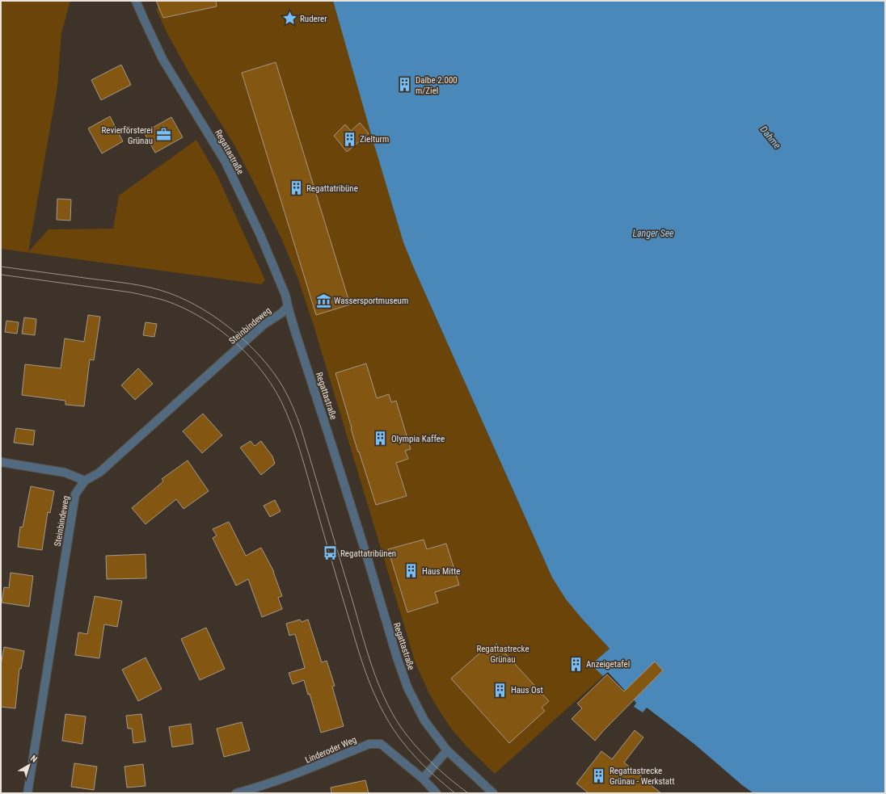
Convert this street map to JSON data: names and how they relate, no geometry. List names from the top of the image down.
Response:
{
  "streets": {
    "street": ["Regattastraße", "Steinbindeweg", "Linderoder Weg"]
  },
  "crossings": [
    ["Regattastraße", "Steinbindeweg"]
  ],
  "water": ["Dahme", "Langer See"],
  "parks": ["Regattastrecke Grünau"],
  "places": {
    "place": ["Ruderer"],
    "building": [
      "Dalbe 2.000 m/Ziel",
      "Zielturm",
      "Regattatribüne",
      "Olympia Kaffee",
      "Haus Mitte",
      "Anzeigetafel",
      "Haus Ost",
      "Regattastrecke Grünau - Werkstatt"
    ],
    "office": ["Revierförsterei Grünau"],
    "museum": ["Wassersportmuseum"],
    "bus stop": ["Regattatribünen"]
  },
  "north": "top right"
}
